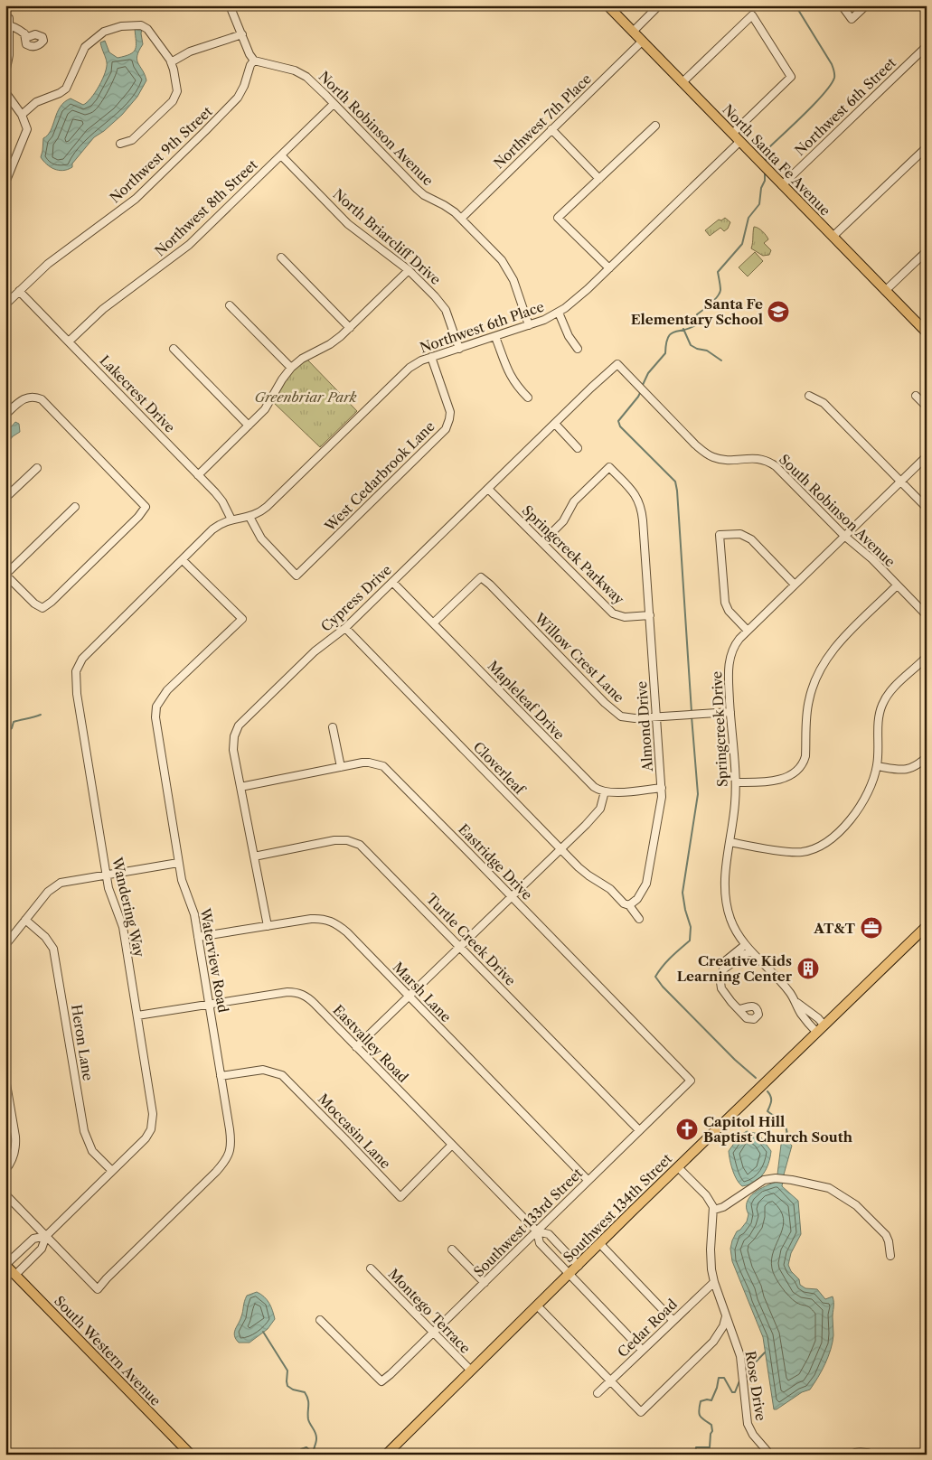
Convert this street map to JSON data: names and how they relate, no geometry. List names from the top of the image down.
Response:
{
  "streets": {
    "main road": ["North Santa Fe Avenue", "Southwest 134th Street", "South Western Avenue"],
    "street": [
      "Northwest 6th Street",
      "Northwest 7th Place",
      "North Robinson Avenue",
      "Northwest 9th Street",
      "Northwest 8th Street",
      "North Briarcliff Drive",
      "Northwest 6th Place",
      "Lakecrest Drive",
      "West Cedarbrook Lane",
      "South Robinson Avenue",
      "Springcreek Parkway",
      "Cypress Drive",
      "Willow Crest Lane",
      "Mapleleaf Drive",
      "Almond Drive",
      "Springcreek Drive",
      "Cloverleaf",
      "Eastridge Drive",
      "Wandering Way",
      "Turtle Creek Drive",
      "Waterview Road",
      "Marsh Lane",
      "Heron Lane",
      "Eastvalley Road",
      "Moccasin Lane",
      "Southwest 133rd Street",
      "Montego Terrace",
      "Cedar Road",
      "Rose Drive"
    ]
  },
  "crossings": [
    ["Northwest 6th Street", "North Santa Fe Avenue"],
    ["Northwest 7th Place", "North Robinson Avenue"],
    ["Northwest 7th Place", "North Santa Fe Avenue"],
    ["North Robinson Avenue", "Northwest 9th Street"],
    ["North Robinson Avenue", "Northwest 8th Street"],
    ["North Robinson Avenue", "Northwest 6th Place"],
    ["Northwest 9th Street", "Lakecrest Drive"],
    ["North Santa Fe Avenue", "Northwest 6th Place"],
    ["Northwest 8th Street", "North Briarcliff Drive"],
    ["Northwest 8th Street", "Lakecrest Drive"],
    ["North Briarcliff Drive", "Northwest 6th Place"],
    ["Northwest 6th Place", "Lakecrest Drive"],
    ["Northwest 6th Place", "West Cedarbrook Lane"],
    ["Northwest 6th Place", "Wandering Way"],
    ["South Robinson Avenue", "Cypress Drive"],
    ["South Robinson Avenue", "Springcreek Drive"],
    ["Springcreek Parkway", "Cypress Drive"],
    ["Springcreek Parkway", "Almond Drive"],
    ["Cypress Drive", "Mapleleaf Drive"],
    ["Cypress Drive", "Cloverleaf"],
    ["Cypress Drive", "Eastridge Drive"],
    ["Cypress Drive", "Turtle Creek Drive"],
    ["Cypress Drive", "Marsh Lane"],
    ["Willow Crest Lane", "Mapleleaf Drive"],
    ["Willow Crest Lane", "Almond Drive"],
    ["Willow Crest Lane", "Springcreek Drive"],
    ["Almond Drive", "Cloverleaf"],
    ["Springcreek Drive", "Southwest 134th Street"],
    ["Eastridge Drive", "Southwest 133rd Street"],
    ["Wandering Way", "Waterview Road"],
    ["Wandering Way", "Heron Lane"],
    ["Wandering Way", "Eastvalley Road"],
    ["Wandering Way", "South Western Avenue"],
    ["Turtle Creek Drive", "Southwest 133rd Street"],
    ["Waterview Road", "Marsh Lane"],
    ["Waterview Road", "Eastvalley Road"],
    ["Waterview Road", "Moccasin Lane"],
    ["Marsh Lane", "Southwest 133rd Street"],
    ["Eastvalley Road", "Moccasin Lane"],
    ["Eastvalley Road", "Southwest 134th Street"],
    ["Eastvalley Road", "Southwest 133rd Street"],
    ["Eastvalley Road", "Cedar Road"],
    ["Southwest 134th Street", "Montego Terrace"],
    ["Southwest 133rd Street", "Montego Terrace"],
    ["Cedar Road", "Rose Drive"]
  ],
  "parks": ["Greenbriar Park"],
  "places": {
    "school or university": ["Santa Fe Elementary School"],
    "office": ["AT&T"],
    "building": ["Creative Kids Learning Center"],
    "church": ["Capitol Hill Baptist Church South"]
  }
}
